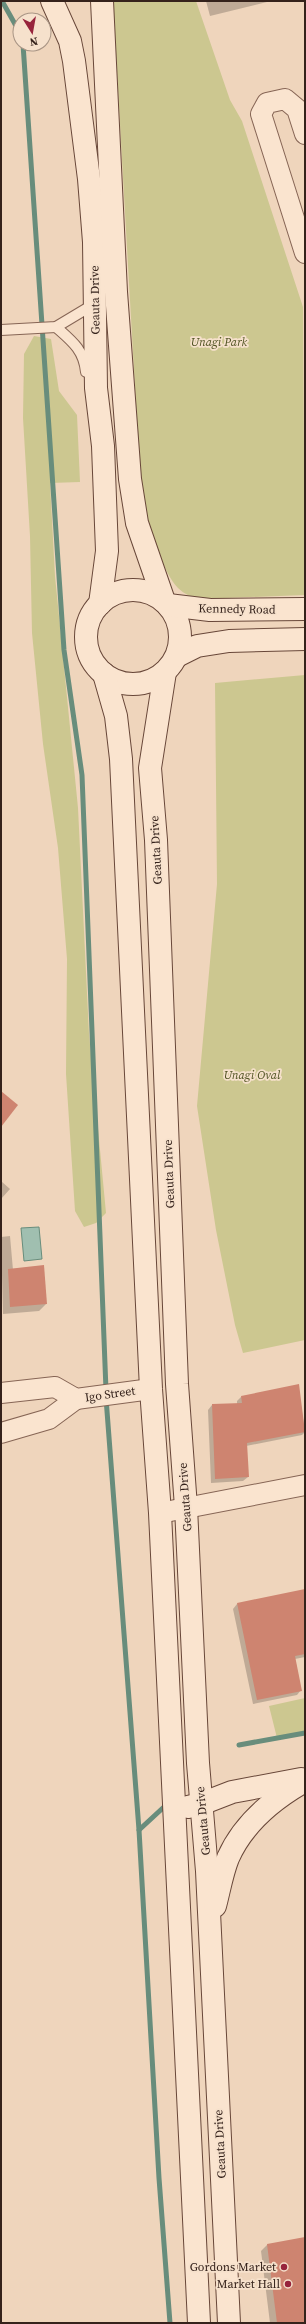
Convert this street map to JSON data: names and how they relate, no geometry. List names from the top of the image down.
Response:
{
  "streets": {
    "main road": ["Geauta Drive", "Kennedy Road"],
    "street": ["Igo Street"]
  },
  "crossings": [
    ["Geauta Drive", "Kennedy Road"],
    ["Geauta Drive", "Igo Street"]
  ],
  "parks": ["Unagi Park", "Unagi Oval"],
  "places": ["Gordons Market", "Market Hall"],
  "north": "bottom"
}
